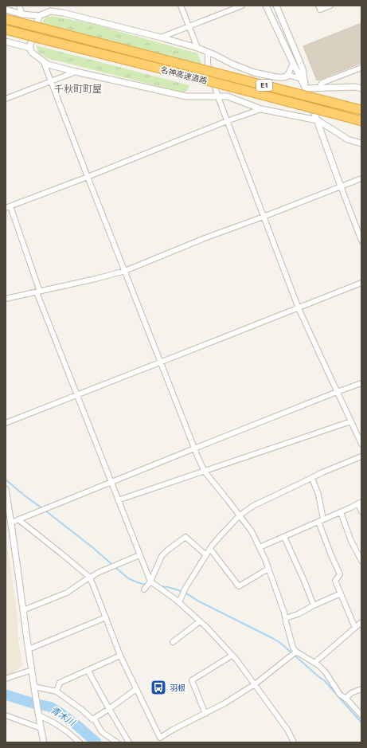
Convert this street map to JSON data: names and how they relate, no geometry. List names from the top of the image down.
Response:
{
  "streets": {
    "highway": ["名神高速道路", "E1"]
  },
  "districts": ["千秋町町屋"],
  "water": ["青木川"],
  "places": {
    "bus stop": ["羽根"]
  }
}
